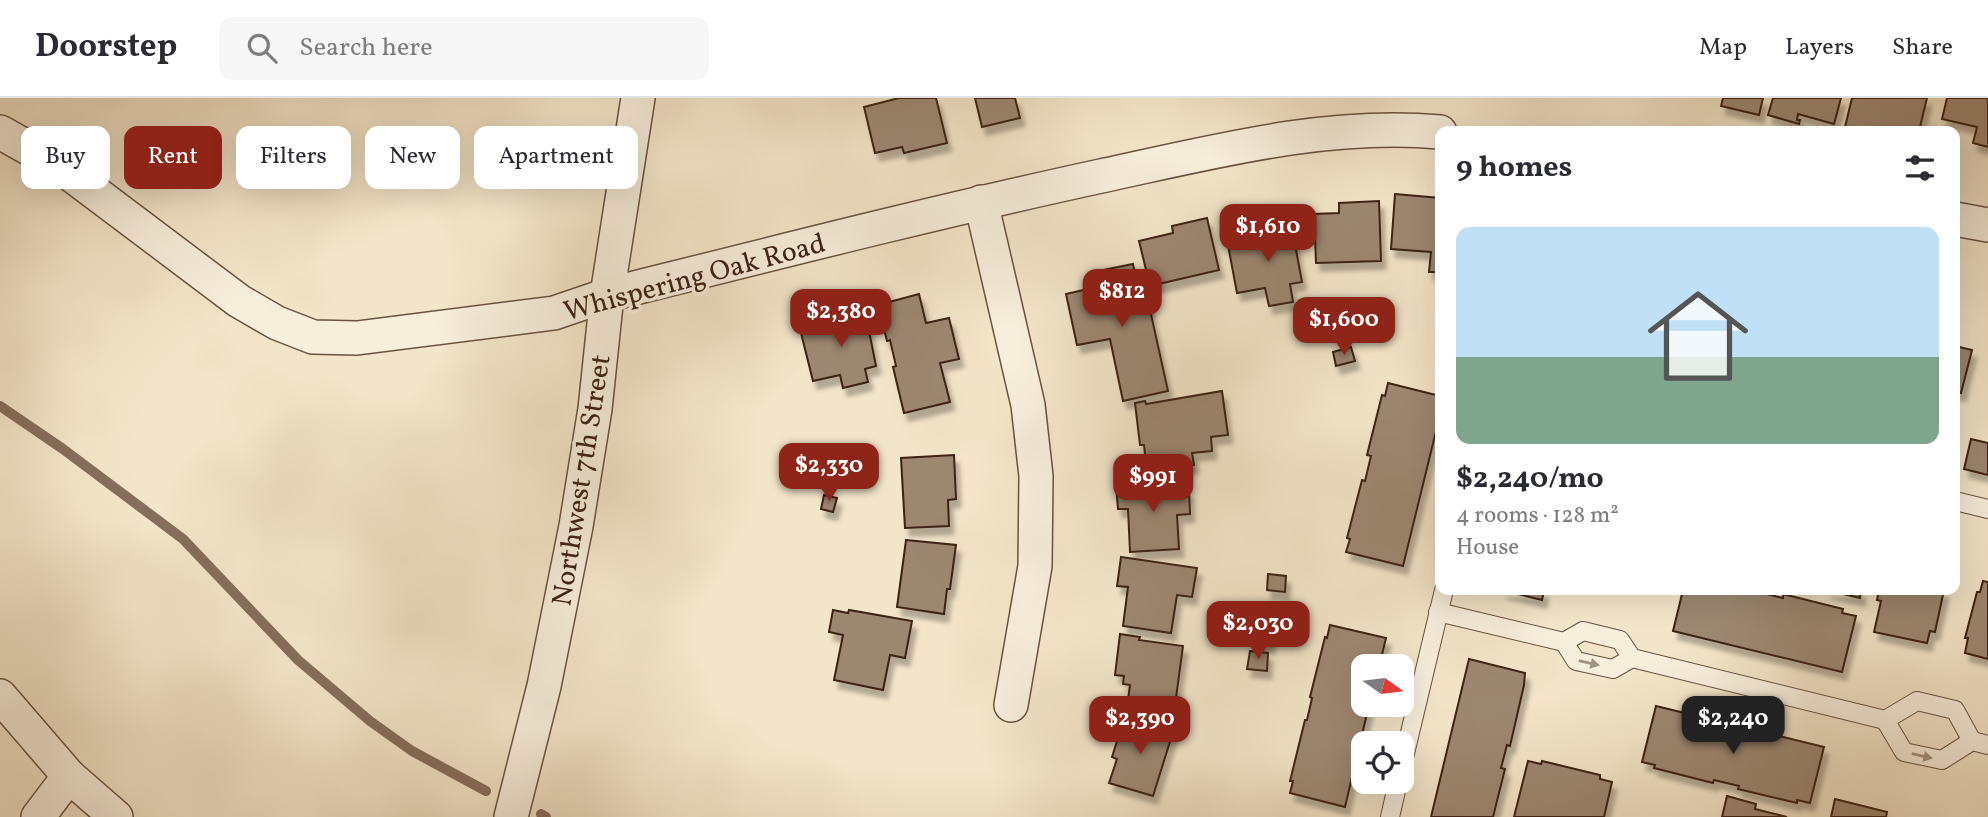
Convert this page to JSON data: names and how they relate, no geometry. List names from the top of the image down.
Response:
{
  "streets": {
    "street": ["Whispering Oak Road", "Northwest 7th Street"]
  },
  "crossings": [
    ["Whispering Oak Road", "Northwest 7th Street"]
  ],
  "north": "right",
  "page": {
    "header": "Doorstep",
    "search": "Search here",
    "nav": ["Map", "Layers", "Share"],
    "chip": [
      "Buy",
      "Rent",
      "Filters",
      "New",
      "Apartment"
    ],
    "heading": "9 homes",
    "price": [
      "$1,610",
      "$812",
      "$2,380",
      "$1,600",
      "$2,330",
      "$991",
      "$2,030",
      "$2,390",
      "$2,240"
    ],
    "list": [
      {
        "name": "$2,240/mo",
        "note": "4 rooms · 128 m² · House"
      }
    ]
  }
}
